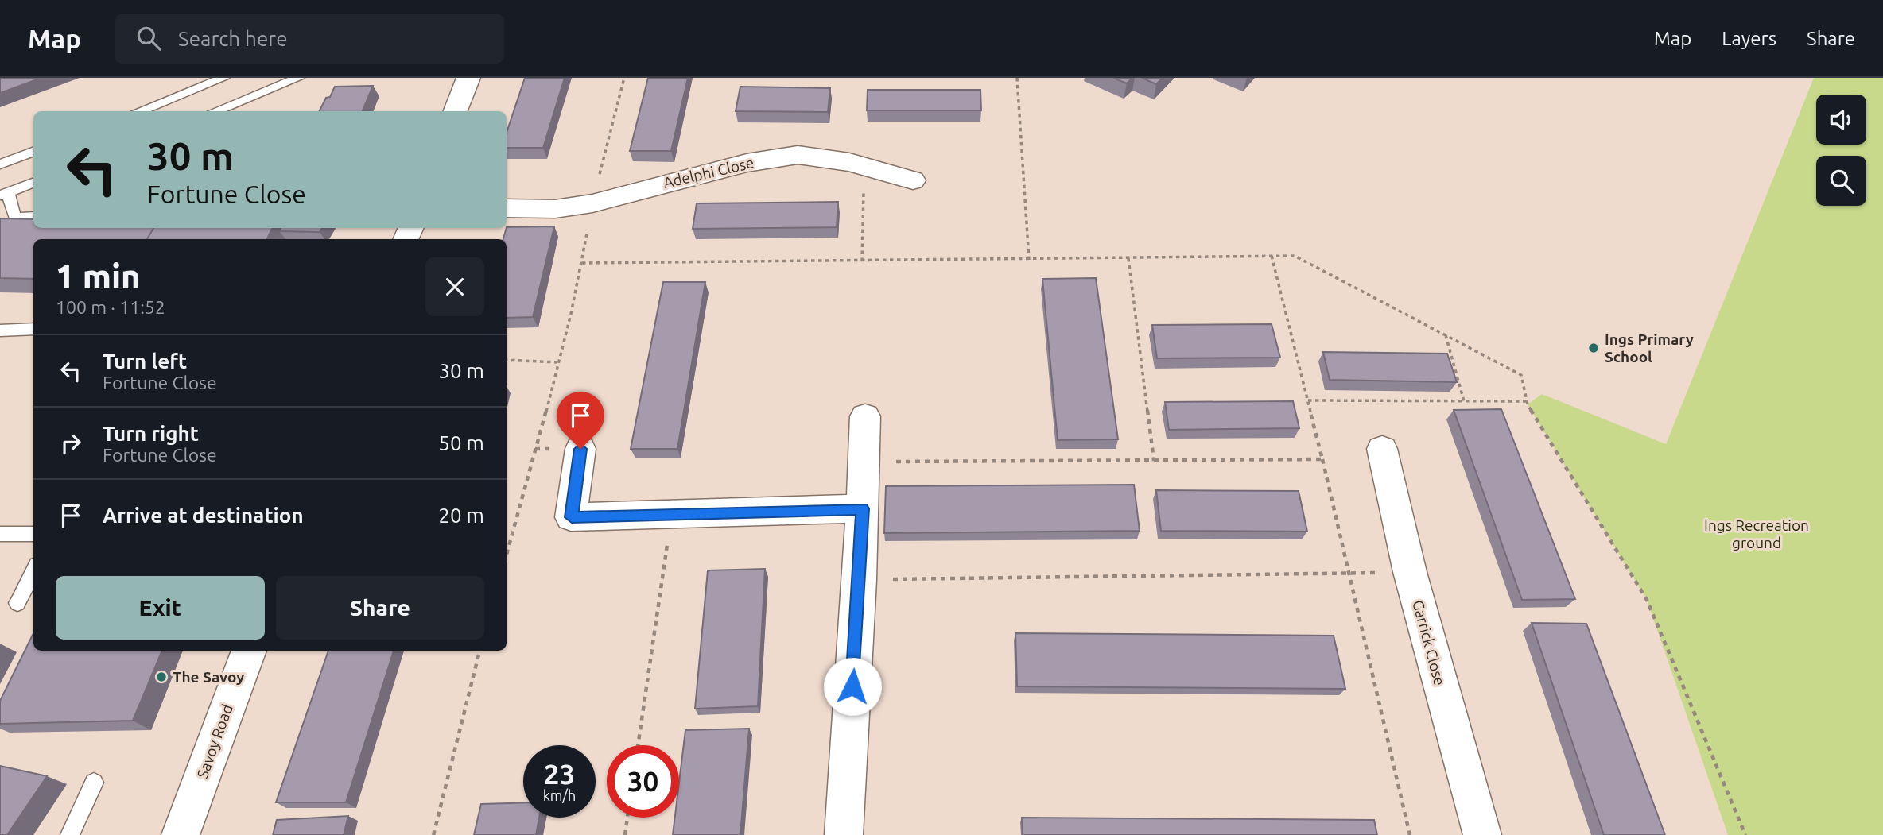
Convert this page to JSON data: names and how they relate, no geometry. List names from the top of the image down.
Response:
{
  "streets": {
    "street": ["Adelphi Close", "Garrick Close", "Savoy Road"]
  },
  "parks": ["Ings Recreation ground"],
  "places": ["Ings Primary School", "The Savoy"],
  "page": {
    "header": "Map",
    "search": "Search here",
    "nav": ["Map", "Layers", "Share"],
    "turn": ["30 m", "Fortune Close"],
    "heading": ["1 min", "100 m · 11:52"],
    "list": [
      {
        "name": "Turn left",
        "note": "Fortune Close",
        "value": "30 m"
      },
      {
        "name": "Turn right",
        "note": "Fortune Close",
        "value": "50 m"
      },
      {
        "name": "Arrive at destination",
        "value": "20 m"
      }
    ],
    "buttons": ["Exit", "Share"],
    "speed": "23 km/h",
    "limit": "30"
  }
}
